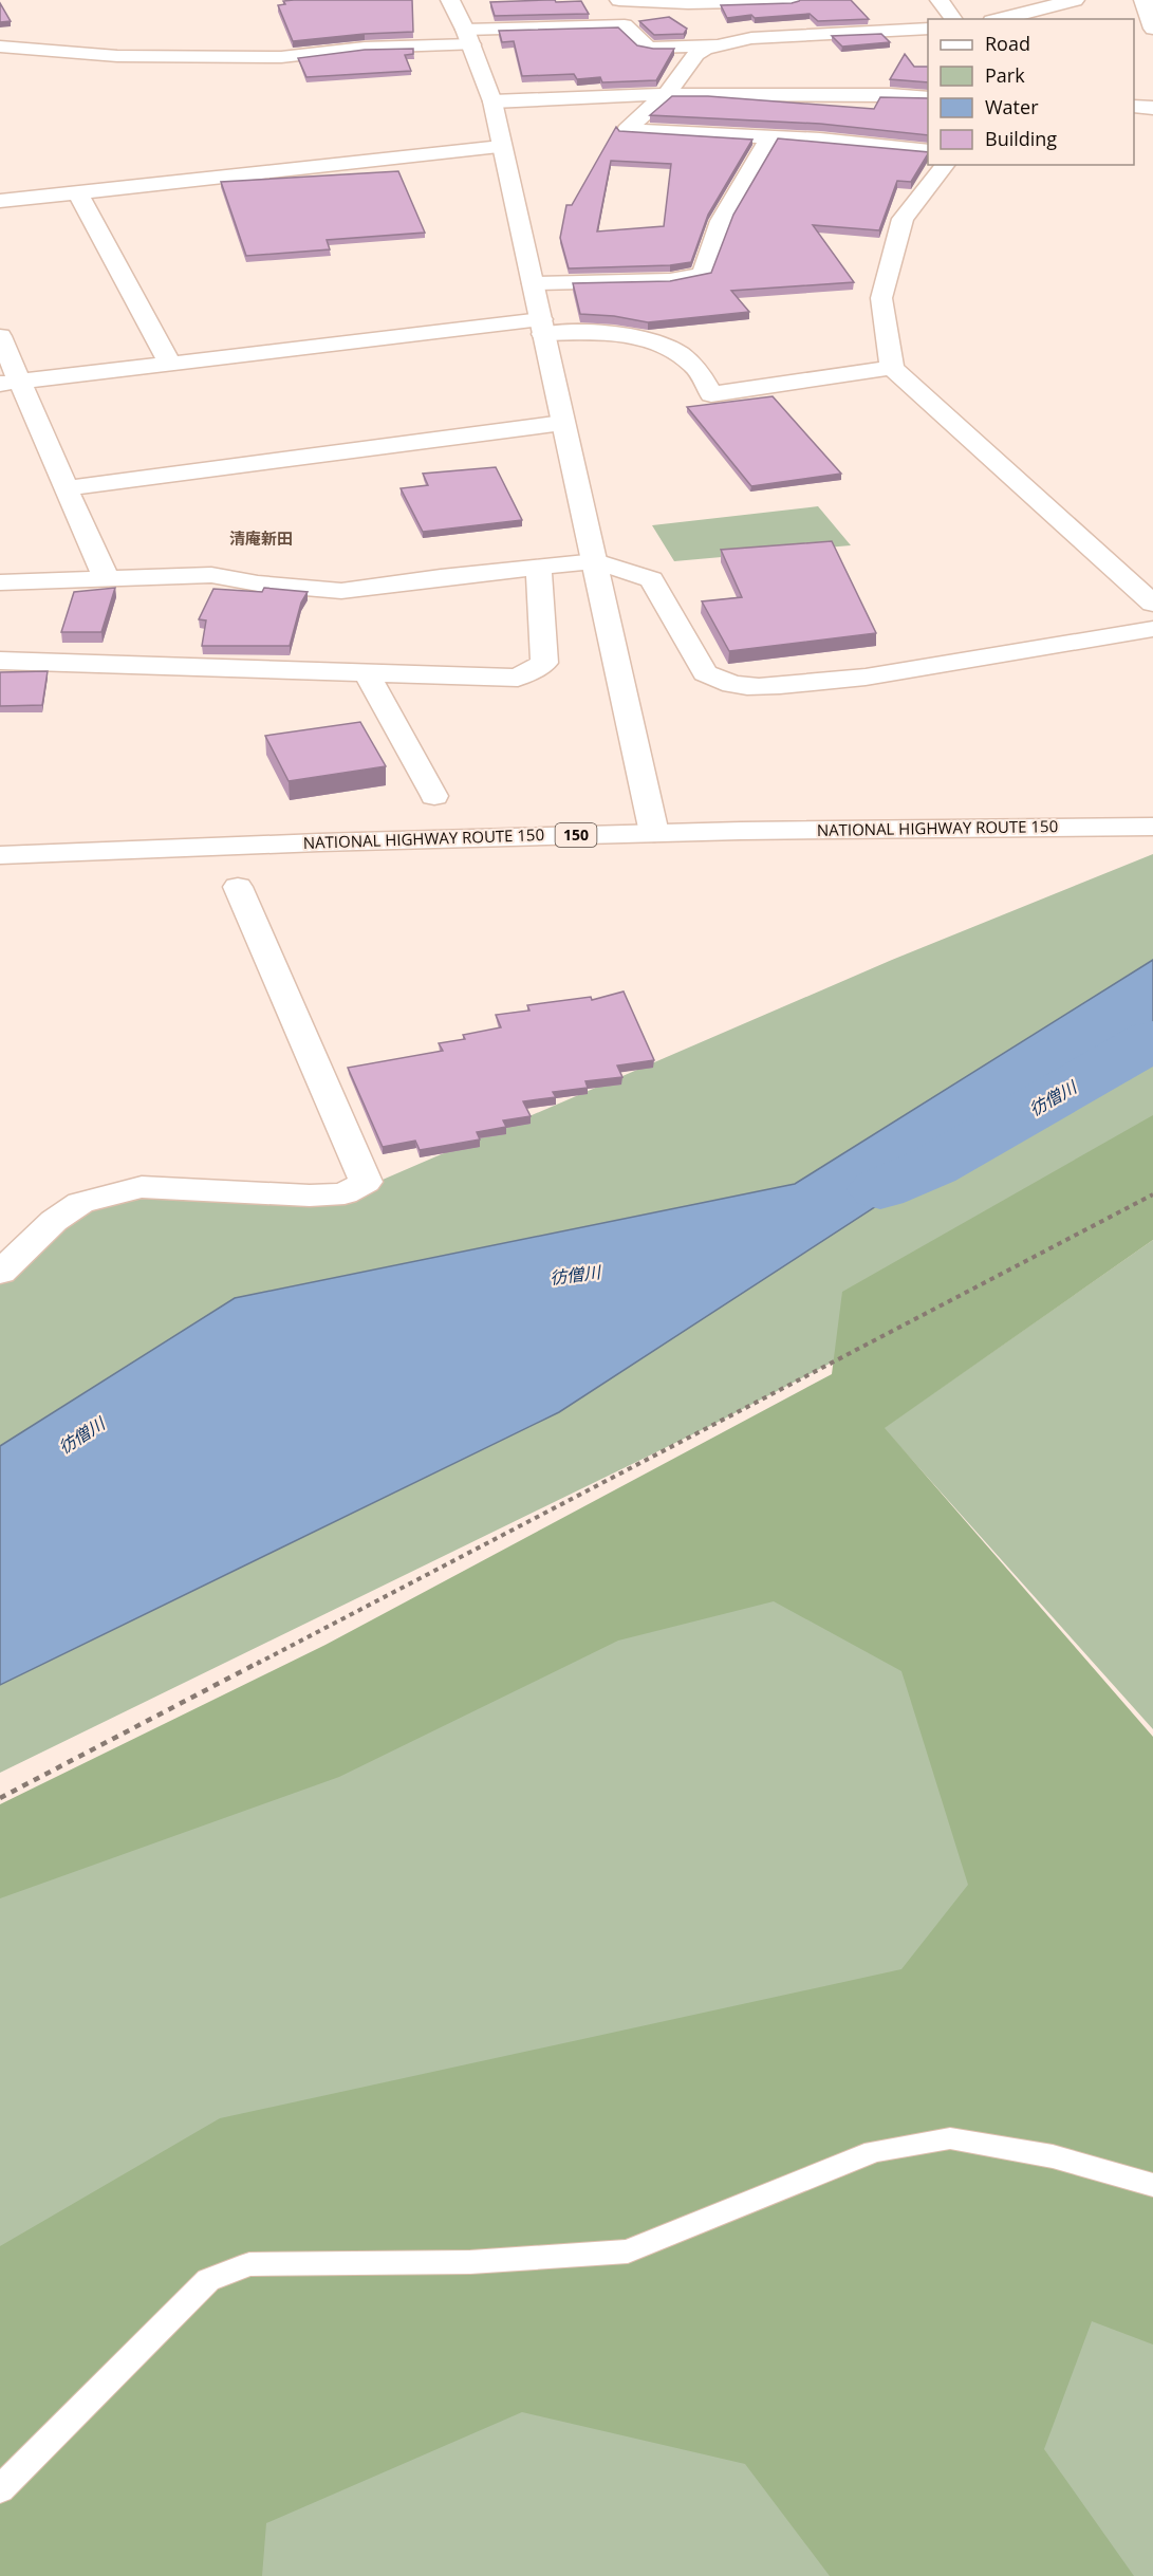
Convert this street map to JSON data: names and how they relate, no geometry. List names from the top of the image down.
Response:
{
  "streets": {
    "main road": ["NATIONAL HIGHWAY ROUTE 150", "150"]
  },
  "districts": ["清庵新田"],
  "water": ["彷僧川"],
  "legend": [
    "Road",
    "Park",
    "Water",
    "Building"
  ]
}
